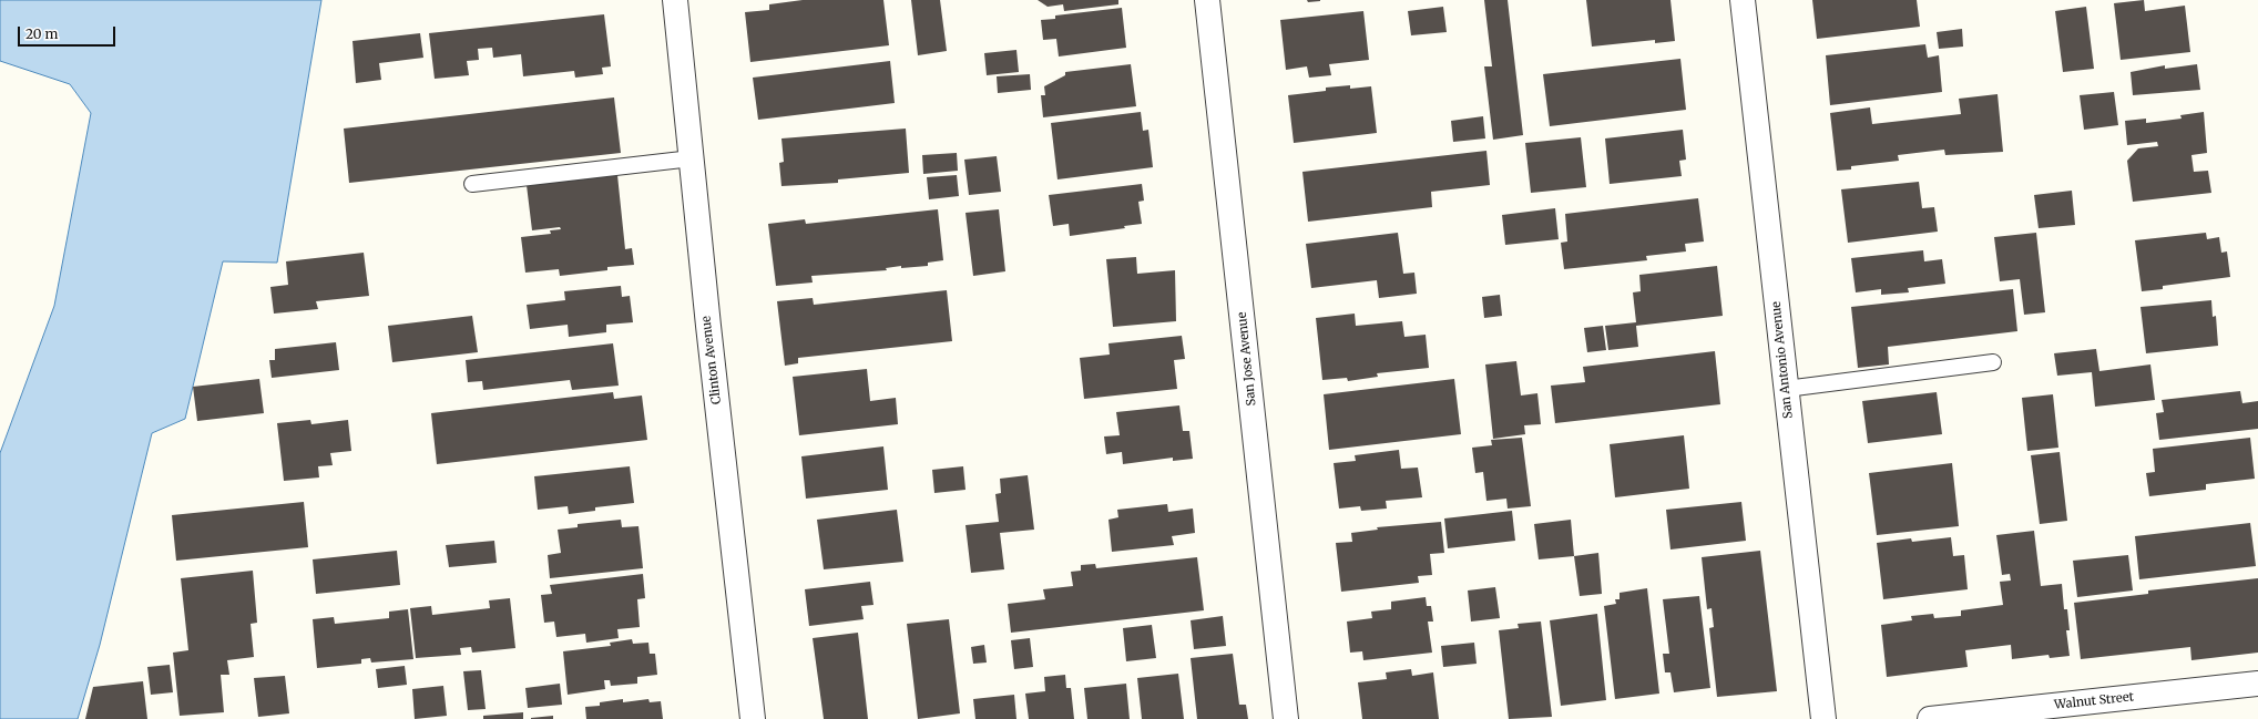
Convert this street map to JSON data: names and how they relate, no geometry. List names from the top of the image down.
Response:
{
  "streets": {
    "street": [
      "San Jose Avenue",
      "Clinton Avenue",
      "San Antonio Avenue",
      "Walnut Street"
    ]
  },
  "scale_bar": "20 m"
}
